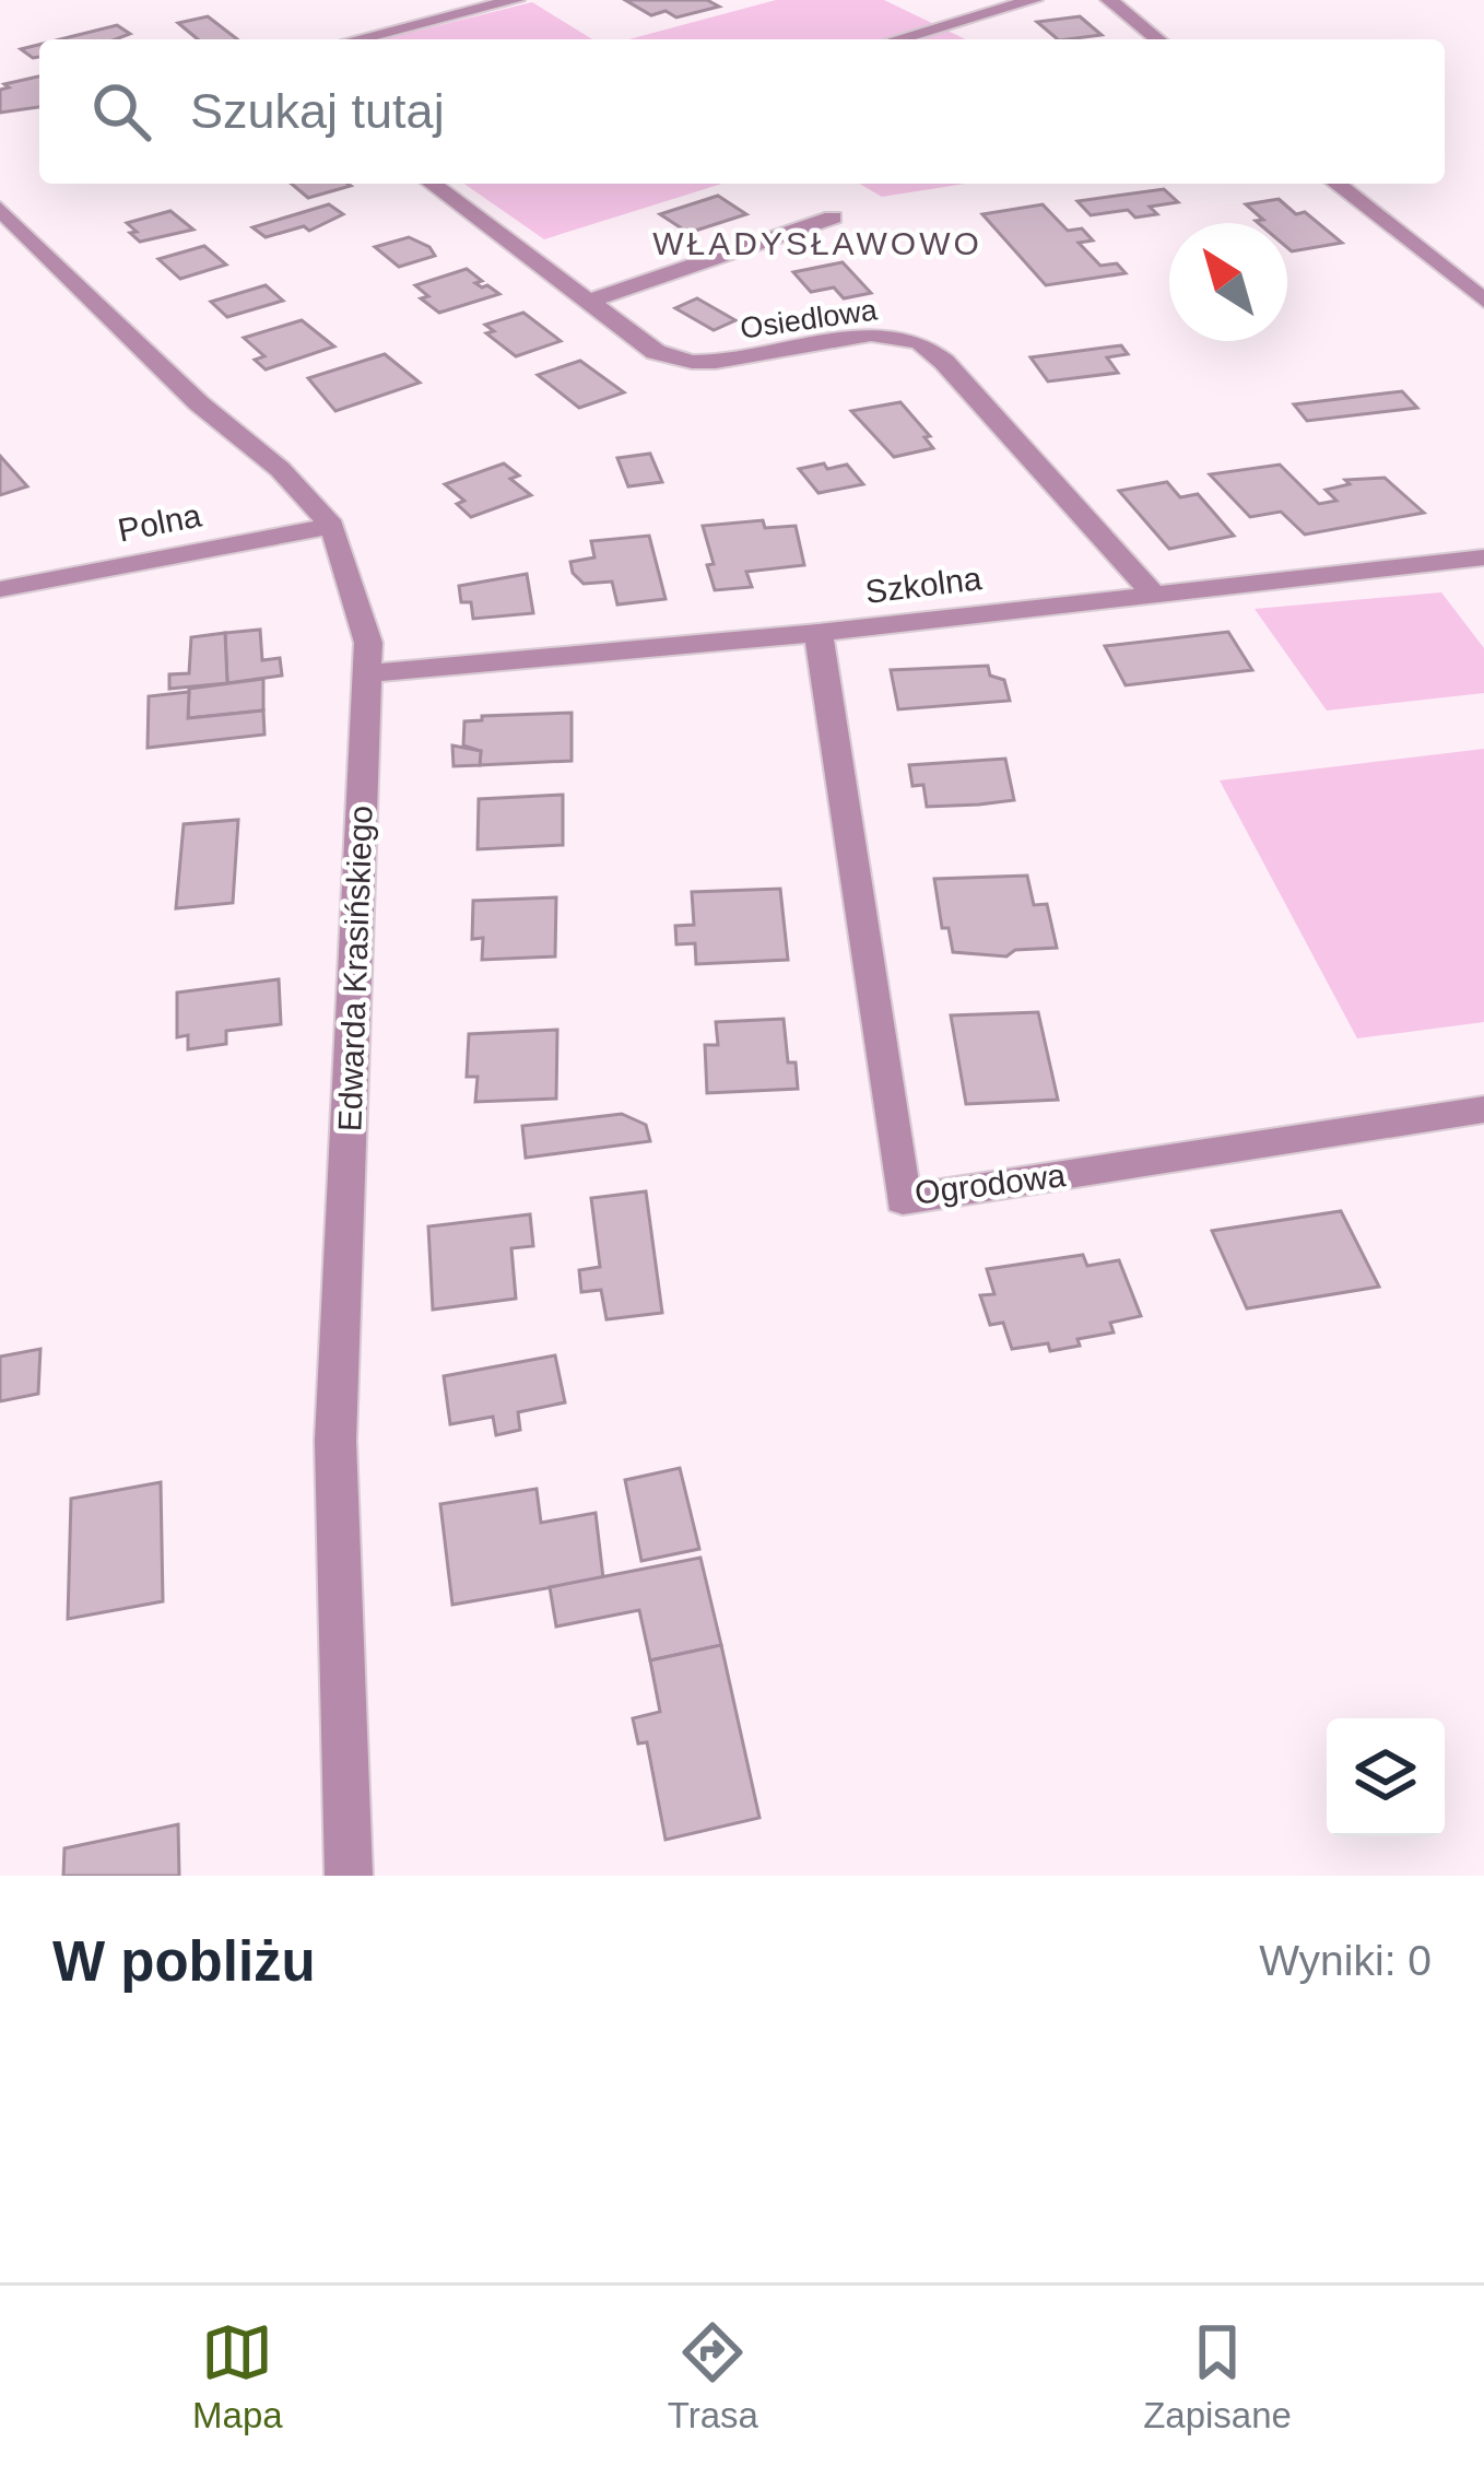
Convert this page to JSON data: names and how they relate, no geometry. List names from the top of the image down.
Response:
{
  "streets": {
    "street": [
      "Osiedlowa",
      "Polna",
      "Szkolna",
      "Edwarda Krasińskiego",
      "Ogrodowa"
    ]
  },
  "crossings": [
    ["Osiedlowa", "Szkolna"],
    ["Polna", "Edwarda Krasińskiego"],
    ["Szkolna", "Edwarda Krasińskiego"],
    ["Szkolna", "Ogrodowa"]
  ],
  "districts": ["WŁADYSŁAWOWO"],
  "north": "top left",
  "page": {
    "search": "Szukaj tutaj",
    "heading": ["W pobliżu", "Wyniki: 0"],
    "nav": ["Mapa", "Trasa", "Zapisane"]
  }
}
